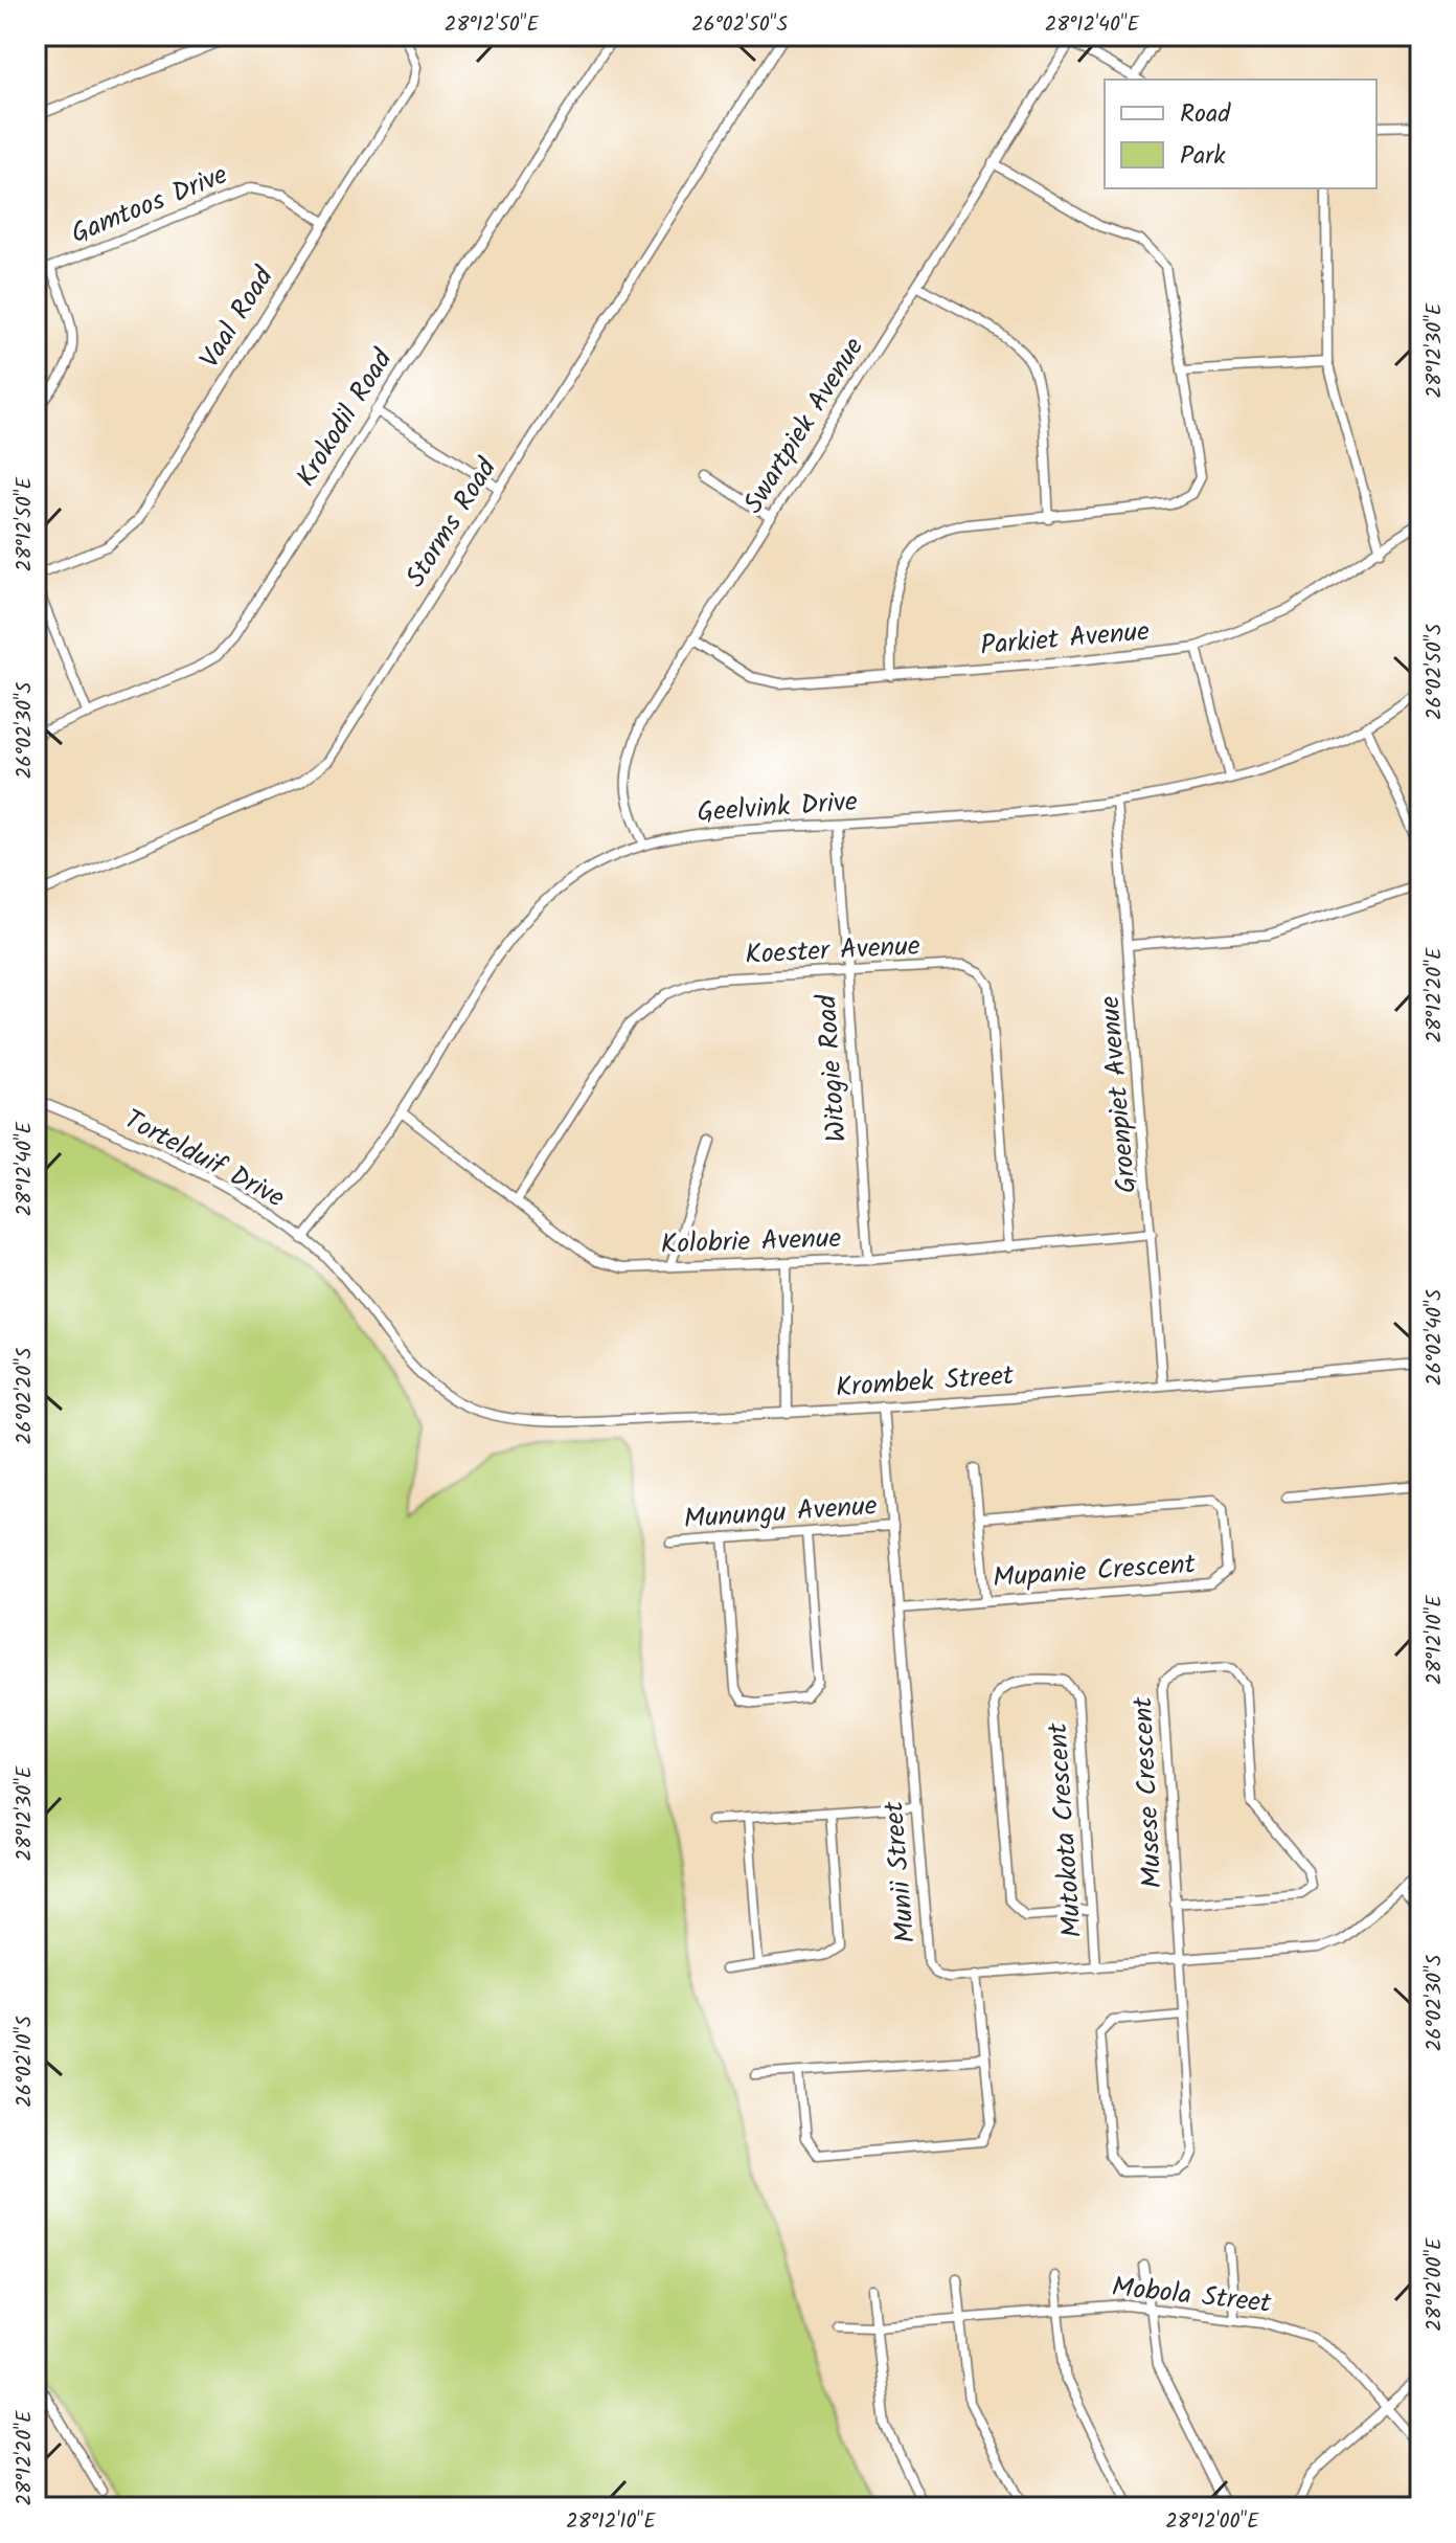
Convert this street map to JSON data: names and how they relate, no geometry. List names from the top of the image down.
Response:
{
  "streets": {
    "street": [
      "Gamtoos Drive",
      "Vaal Road",
      "Krokodil Road",
      "Swartpiek Avenue",
      "Storms Road",
      "Parkiet Avenue",
      "Geelvink Drive",
      "Koester Avenue",
      "Witogie Road",
      "Groenpiet Avenue",
      "Tortelduif Drive",
      "Kolobrie Avenue",
      "Krombek Street",
      "Munungu Avenue",
      "Mupanie Crescent",
      "Musese Crescent",
      "Mutokota Crescent",
      "Munii Street",
      "Mobola Street"
    ]
  },
  "crossings": [
    ["Gamtoos Drive", "Vaal Road"],
    ["Swartpiek Avenue", "Parkiet Avenue"],
    ["Swartpiek Avenue", "Geelvink Drive"],
    ["Geelvink Drive", "Witogie Road"],
    ["Geelvink Drive", "Groenpiet Avenue"],
    ["Geelvink Drive", "Tortelduif Drive"],
    ["Geelvink Drive", "Kolobrie Avenue"],
    ["Koester Avenue", "Witogie Road"],
    ["Koester Avenue", "Kolobrie Avenue"],
    ["Witogie Road", "Kolobrie Avenue"],
    ["Groenpiet Avenue", "Kolobrie Avenue"],
    ["Groenpiet Avenue", "Krombek Street"],
    ["Tortelduif Drive", "Krombek Street"],
    ["Krombek Street", "Munii Street"],
    ["Munungu Avenue", "Munii Street"],
    ["Mupanie Crescent", "Munii Street"],
    ["Musese Crescent", "Munii Street"],
    ["Mutokota Crescent", "Munii Street"]
  ],
  "legend": ["Road", "Park"],
  "coordinates": [
    "28°12'50\"E",
    "26°02'50\"S",
    "28°12'40\"E",
    "28°12'30\"E",
    "26°02'30\"S",
    "28°12'20\"E",
    "26°02'40\"S",
    "26°02'20\"S",
    "28°12'10\"E",
    "26°02'10\"S",
    "28°12'00\"E"
  ]
}
